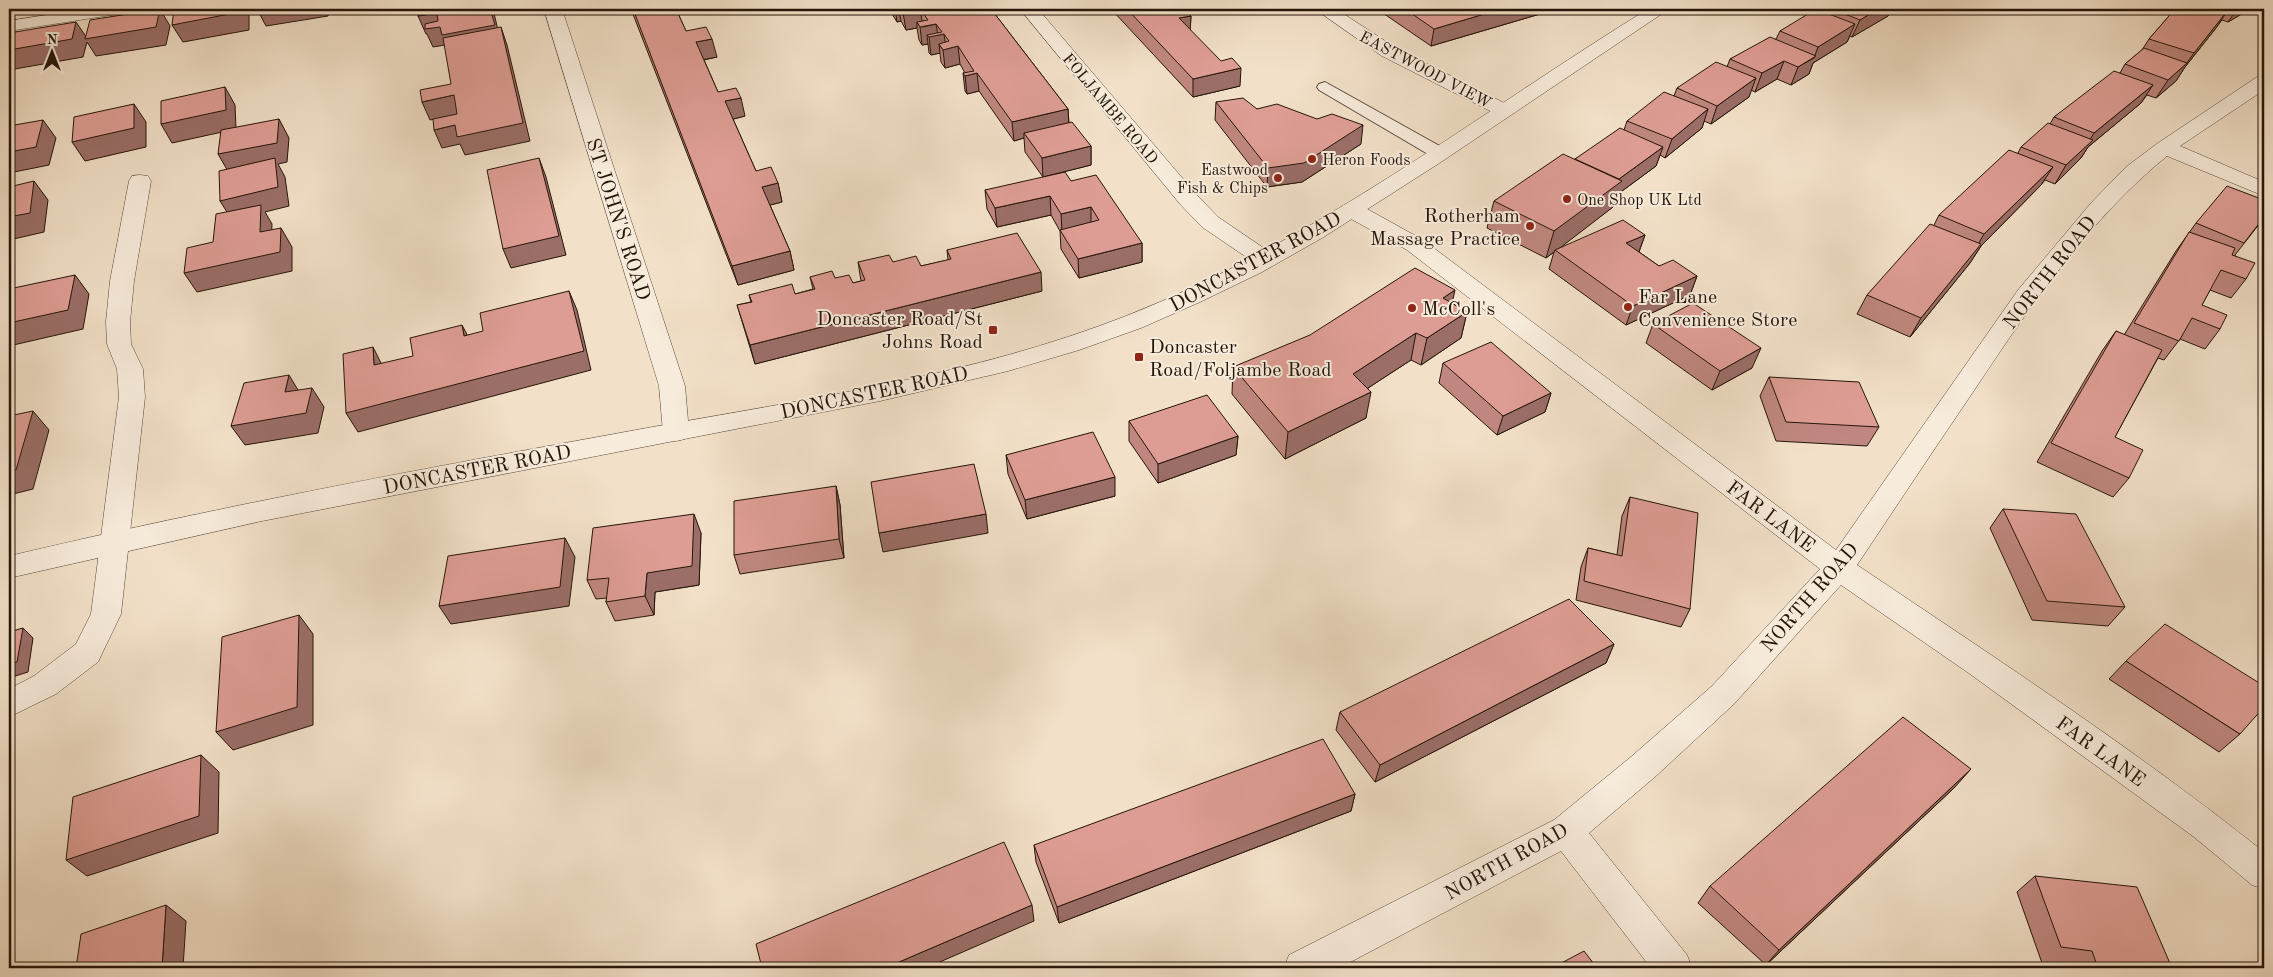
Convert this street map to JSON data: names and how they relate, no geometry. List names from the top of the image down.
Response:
{
  "streets": {
    "street": [
      "EASTWOOD VIEW",
      "FOLJAMBE ROAD",
      "ST JOHN'S ROAD",
      "DONCASTER ROAD",
      "NORTH ROAD",
      "FAR LANE"
    ]
  },
  "crossings": [
    ["EASTWOOD VIEW", "DONCASTER ROAD"],
    ["FOLJAMBE ROAD", "DONCASTER ROAD"],
    ["ST JOHN'S ROAD", "DONCASTER ROAD"],
    ["DONCASTER ROAD", "FAR LANE"],
    ["NORTH ROAD", "FAR LANE"]
  ],
  "places": {
    "other": [
      "Heron Foods",
      "Eastwood Fish & Chips",
      "One Shop UK Ltd",
      "Rotherham Massage Practice",
      "Far Lane Convenience Store",
      "McColl's"
    ],
    "transit": ["Doncaster Road/St Johns Road", "Doncaster Road/Foljambe Road"]
  },
  "north": "top"
}
